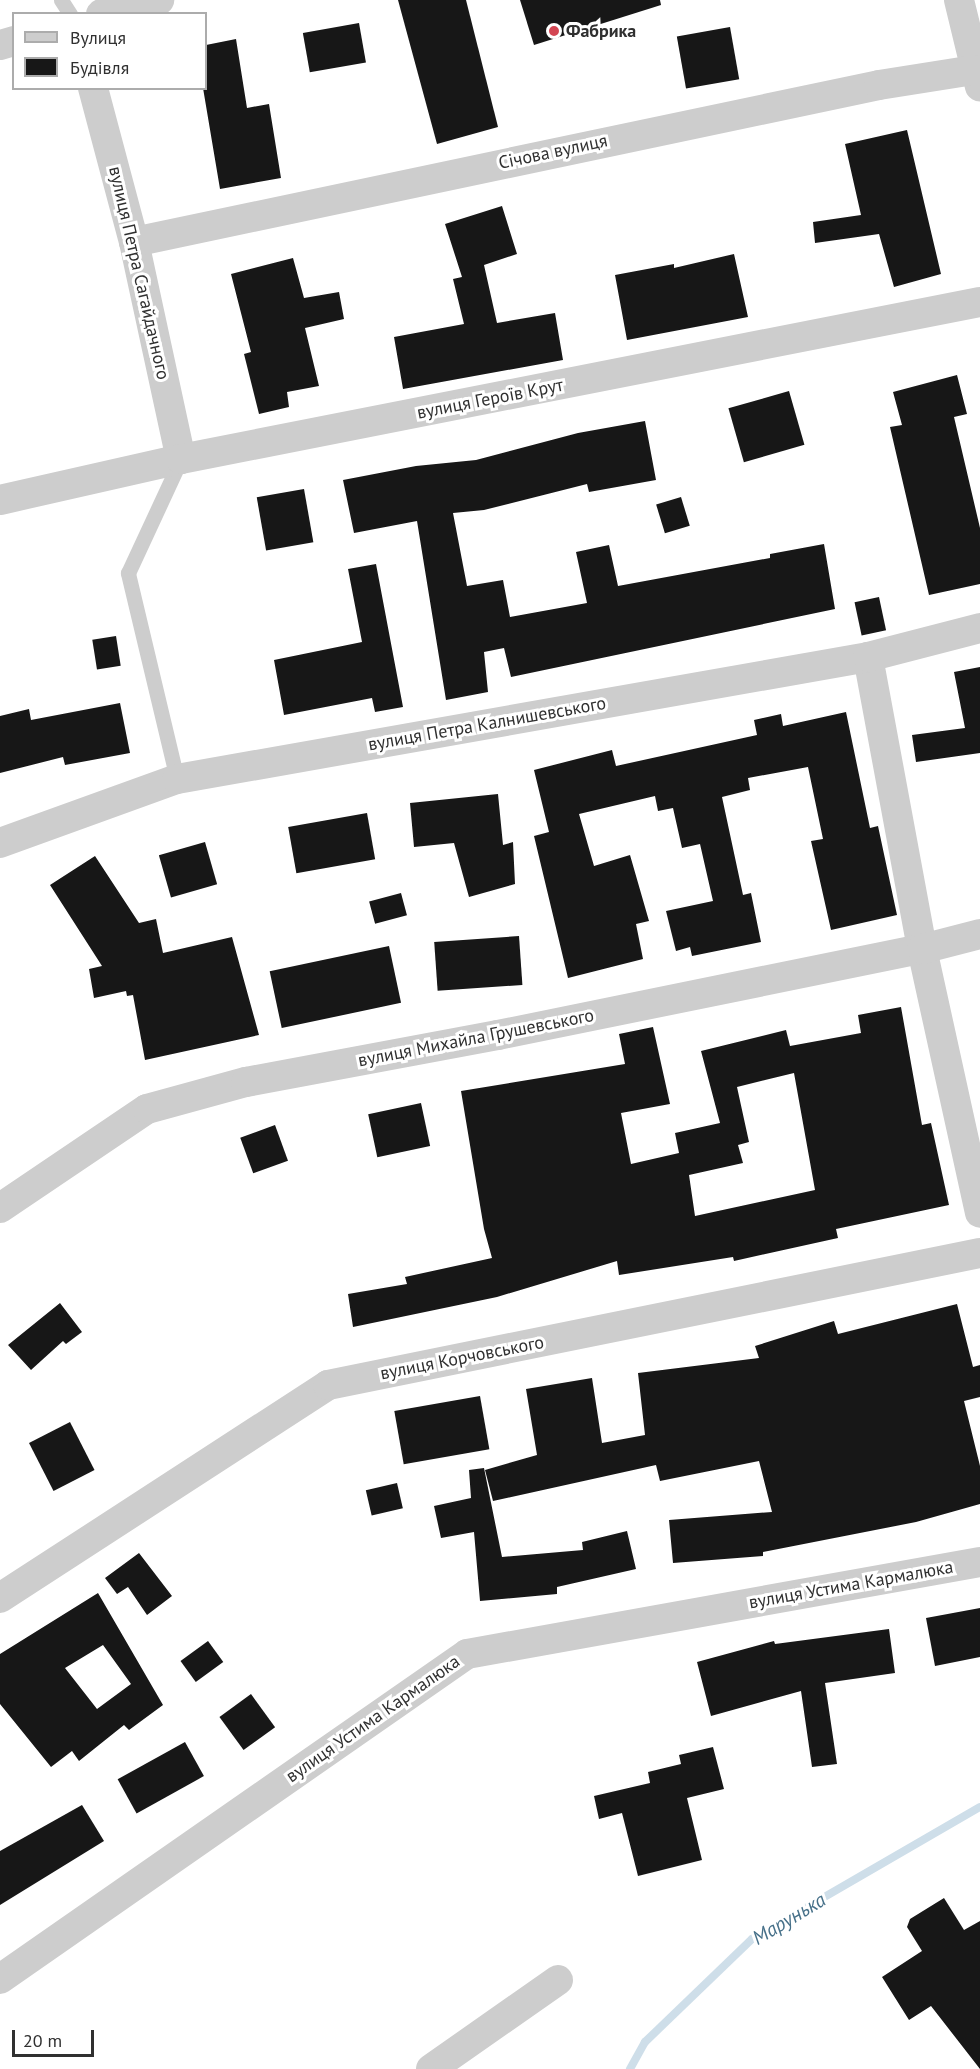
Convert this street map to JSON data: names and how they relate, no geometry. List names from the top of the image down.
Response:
{
  "streets": {
    "street": [
      "Січова вулиця",
      "вулиця Петра Сагайдачного",
      "вулиця Героїв Крут",
      "вулиця Петра Калнишевського",
      "вулиця Михайла Грушевського",
      "вулиця Корчовського",
      "вулиця Устима Кармалюка"
    ]
  },
  "crossings": [
    ["Січова вулиця", "вулиця Петра Сагайдачного"],
    ["вулиця Петра Сагайдачного", "вулиця Героїв Крут"]
  ],
  "water": ["Марунька"],
  "places": ["Фабрика"],
  "legend": ["Вулиця", "Будівля"],
  "scale_bar": "20 m"
}
